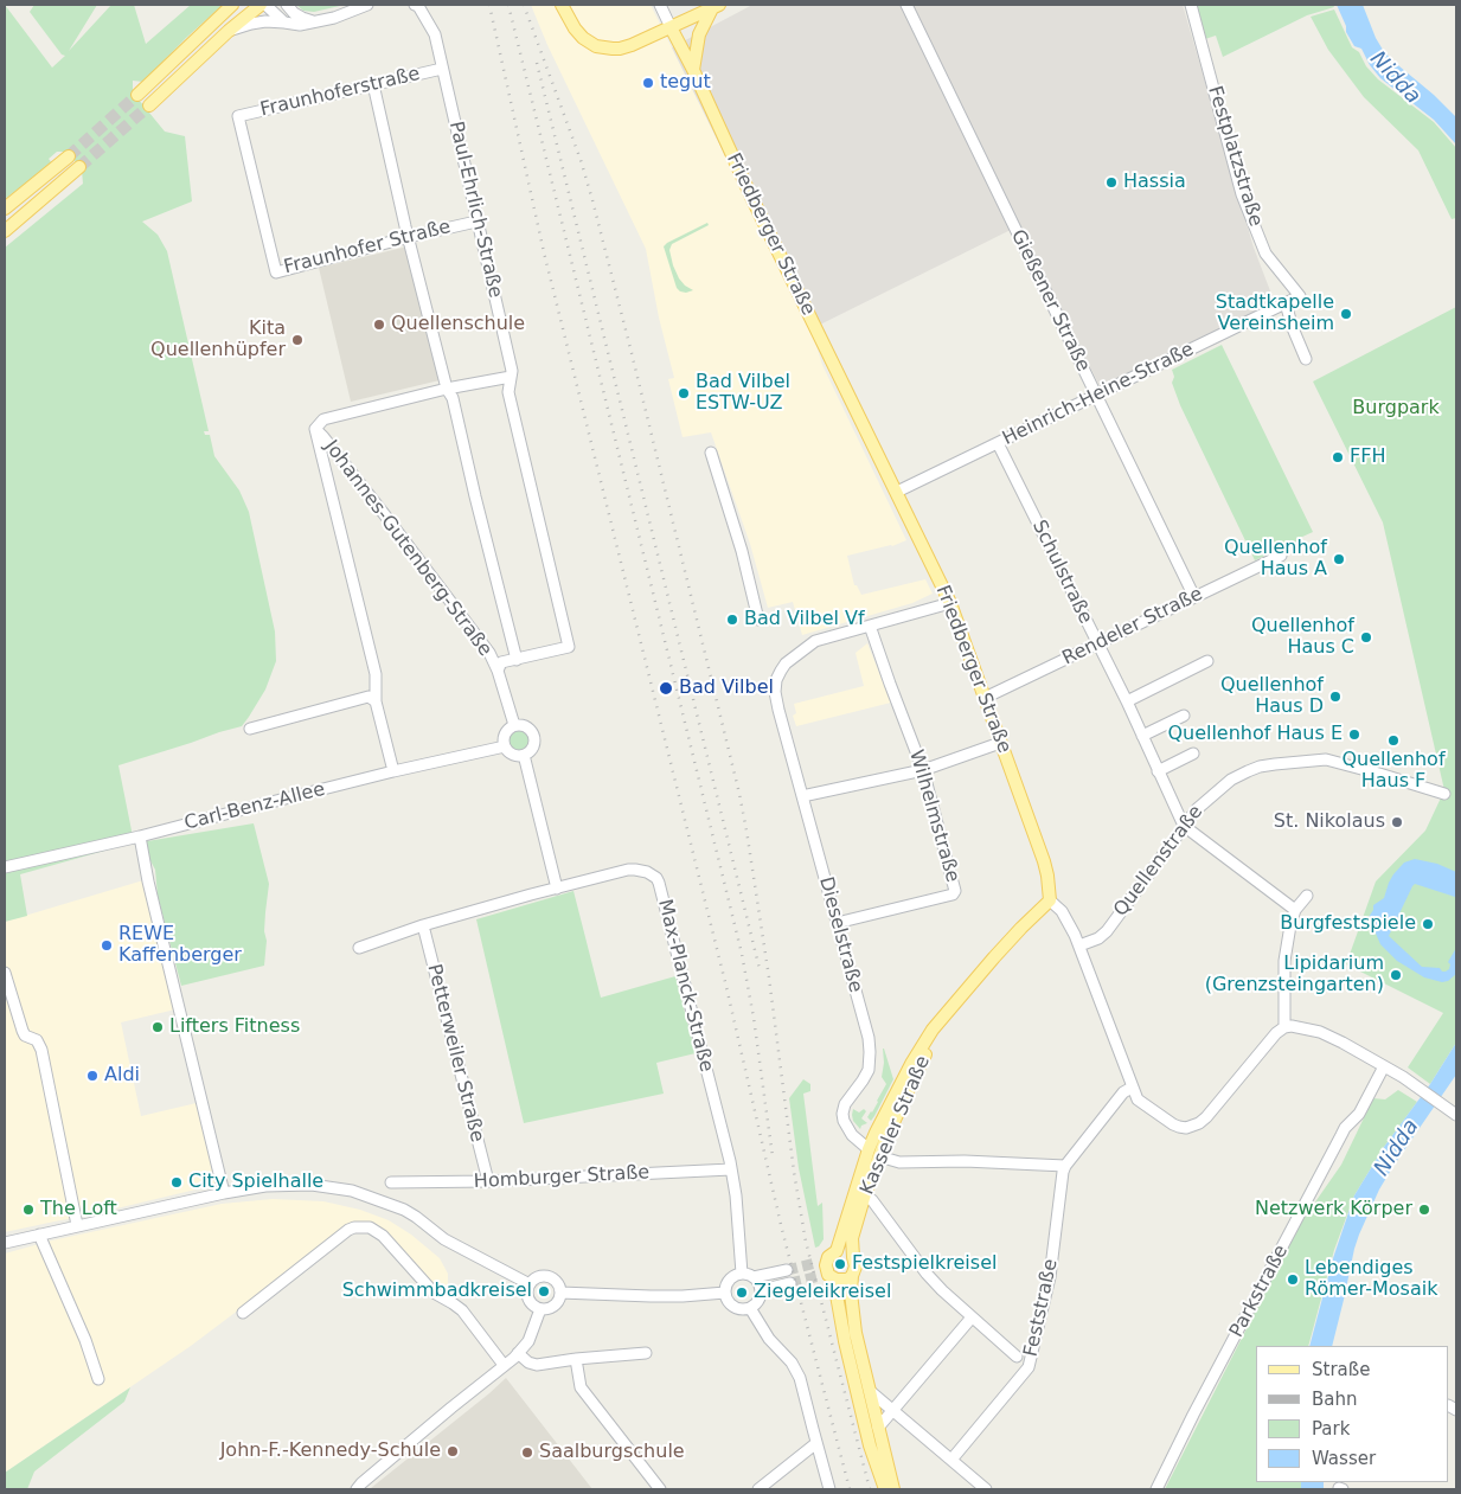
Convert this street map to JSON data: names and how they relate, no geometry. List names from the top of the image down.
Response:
{
  "streets": {
    "main road": ["Friedberger Straße", "Kasseler Straße"],
    "street": [
      "Fraunhoferstraße",
      "Festplatzstraße",
      "Paul-Ehrlich-Straße",
      "Fraunhofer Straße",
      "Gießener Straße",
      "Heinrich-Heine-Straße",
      "Johannes-Gutenberg-Straße",
      "Schulstraße",
      "Rendeler Straße",
      "Carl-Benz-Allee",
      "Wilhelmstraße",
      "Quellenstraße",
      "Dieselstraße",
      "Max-Planck-Straße",
      "Petterweiler Straße",
      "Homburger Straße",
      "Parkstraße",
      "Feststraße"
    ]
  },
  "crossings": [
    ["Fraunhoferstraße", "Paul-Ehrlich-Straße"],
    ["Fraunhoferstraße", "Fraunhofer Straße"],
    ["Festplatzstraße", "Heinrich-Heine-Straße"],
    ["Paul-Ehrlich-Straße", "Fraunhofer Straße"],
    ["Paul-Ehrlich-Straße", "Johannes-Gutenberg-Straße"],
    ["Friedberger Straße", "Heinrich-Heine-Straße"],
    ["Friedberger Straße", "Rendeler Straße"],
    ["Friedberger Straße", "Quellenstraße"],
    ["Friedberger Straße", "Dieselstraße"],
    ["Friedberger Straße", "Kasseler Straße"],
    ["Gießener Straße", "Heinrich-Heine-Straße"],
    ["Gießener Straße", "Rendeler Straße"],
    ["Heinrich-Heine-Straße", "Schulstraße"],
    ["Schulstraße", "Rendeler Straße"],
    ["Schulstraße", "Quellenstraße"],
    ["Wilhelmstraße", "Dieselstraße"],
    ["Dieselstraße", "Kasseler Straße"],
    ["Max-Planck-Straße", "Petterweiler Straße"],
    ["Max-Planck-Straße", "Homburger Straße"],
    ["Petterweiler Straße", "Homburger Straße"]
  ],
  "water": ["Nidda"],
  "parks": ["Burgpark"],
  "places": [
    "tegut",
    "Hassia",
    "Stadtkapelle Vereinsheim",
    "Quellenschule",
    "Kita Quellenhüpfer",
    "Bad Vilbel ESTW-UZ",
    "FFH",
    "Quellenhof Haus A",
    "Bad Vilbel Vf",
    "Quellenhof Haus C",
    "Bad Vilbel",
    "Quellenhof Haus D",
    "Quellenhof Haus E",
    "Quellenhof Haus F",
    "St. Nikolaus",
    "Burgfestspiele",
    "REWE Kaffenberger",
    "Lipidarium (Grenzsteingarten)",
    "Lifters Fitness",
    "Aldi",
    "City Spielhalle",
    "The Loft",
    "Netzwerk Körper",
    "Festspielkreisel",
    "Lebendiges Römer-Mosaik",
    "Schwimmbadkreisel",
    "Ziegeleikreisel",
    "John-F.-Kennedy-Schule",
    "Saalburgschule"
  ],
  "legend": [
    "Straße",
    "Bahn",
    "Park",
    "Wasser"
  ]
}
